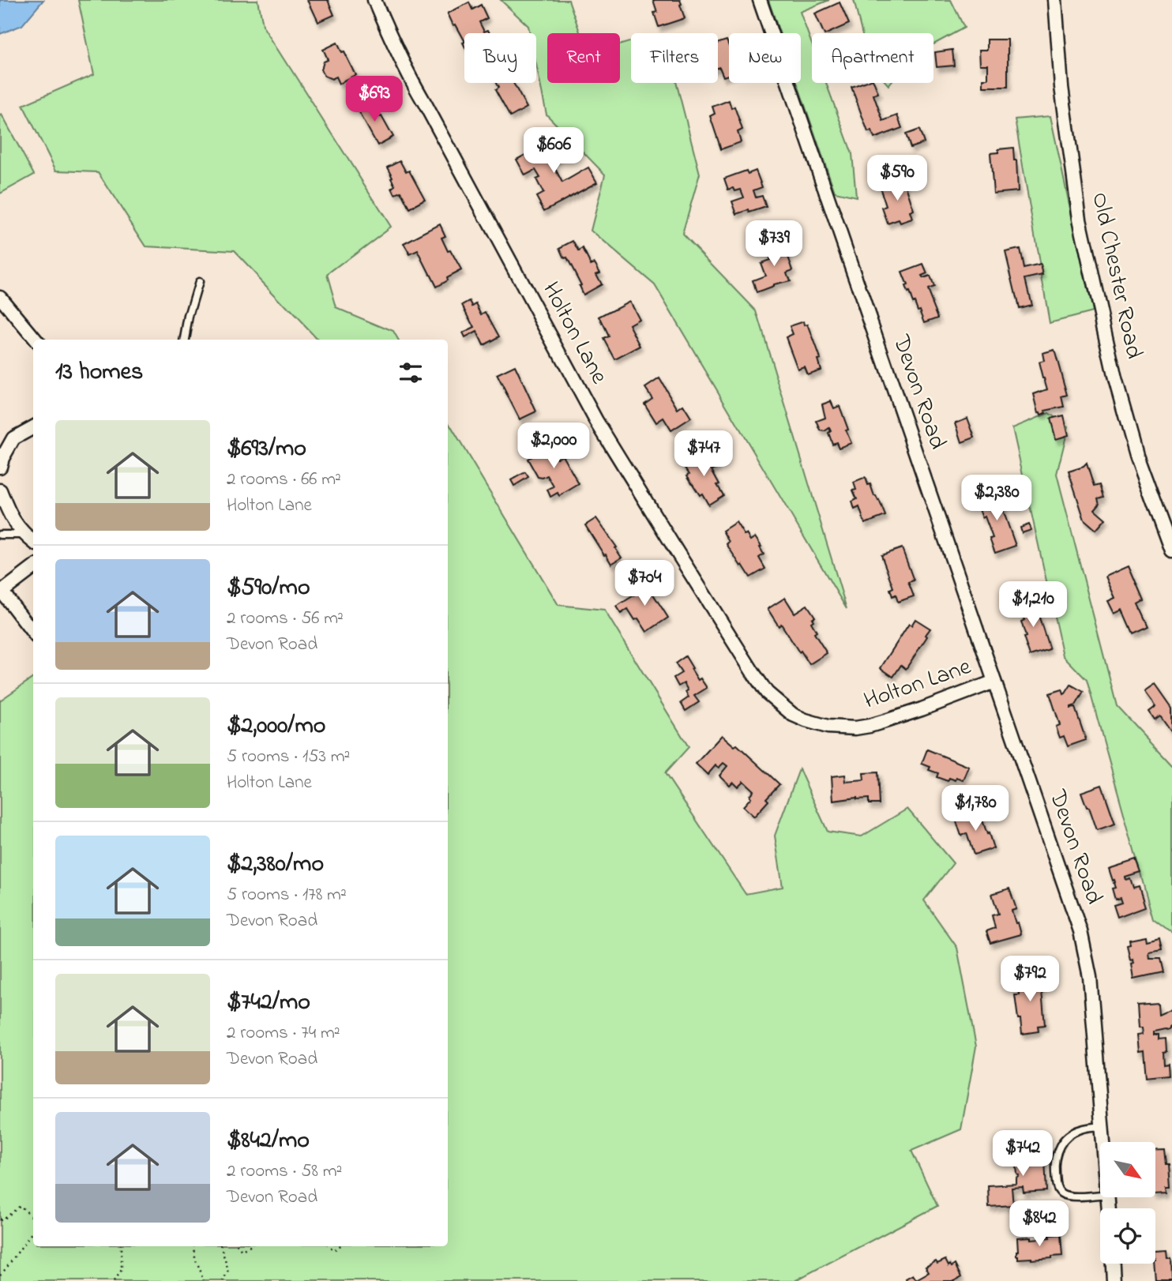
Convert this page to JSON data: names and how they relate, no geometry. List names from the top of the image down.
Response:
{
  "streets": {
    "street": ["Old Chester Road", "Holton Lane", "Devon Road"]
  },
  "crossings": [
    ["Holton Lane", "Devon Road"]
  ],
  "north": "bottom right",
  "page": {
    "chip": [
      "Buy",
      "Rent",
      "Filters",
      "New",
      "Apartment"
    ],
    "price": [
      "$693",
      "$606",
      "$590",
      "$739",
      "$2,000",
      "$747",
      "$2,380",
      "$704",
      "$1,210",
      "$1,780",
      "$792",
      "$742",
      "$842"
    ],
    "heading": "13 homes",
    "list": [
      {
        "name": "$693/mo",
        "note": "2 rooms · 66 m² · Holton Lane"
      },
      {
        "name": "$590/mo",
        "note": "2 rooms · 56 m² · Devon Road"
      },
      {
        "name": "$2,000/mo",
        "note": "5 rooms · 153 m² · Holton Lane"
      },
      {
        "name": "$2,380/mo",
        "note": "5 rooms · 178 m² · Devon Road"
      },
      {
        "name": "$742/mo",
        "note": "2 rooms · 74 m² · Devon Road"
      },
      {
        "name": "$842/mo",
        "note": "2 rooms · 58 m² · Devon Road"
      }
    ]
  }
}
